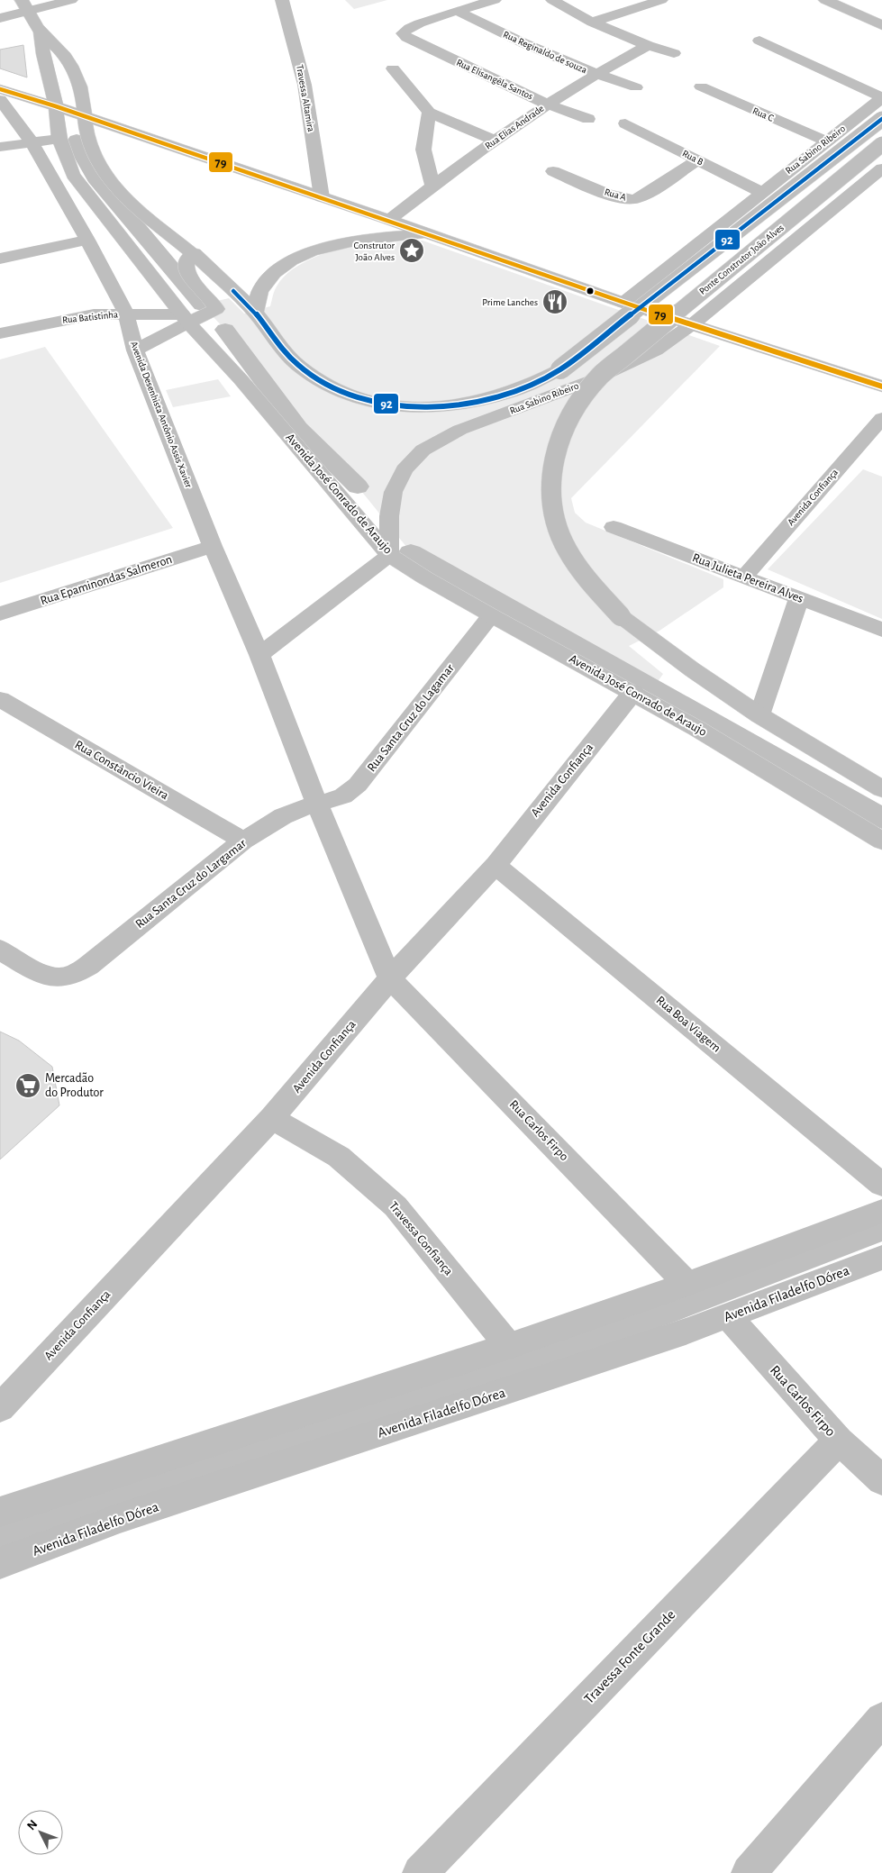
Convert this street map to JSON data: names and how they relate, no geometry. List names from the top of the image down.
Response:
{
  "streets": {
    "street": [
      "Rua Reginaldo de souza",
      "Rua Elisangêla Santos",
      "Travessa Altamira",
      "Rua C",
      "Rua Elias Andrade",
      "Rua Sabino Ribeiro",
      "Rua B",
      "Rua A",
      "Ponte Construtor João Alves",
      "Rua Batistinha",
      "Avenida Desenhista Antônio Assis Xavier",
      "Avenida José Conrado de Araujo",
      "Avenida Confiança",
      "Rua Julieta Pereira Alves",
      "Rua Epaminondas Salmeron",
      "Rua Santa Cruz do Lagamar",
      "Rua Constâncio Vieira",
      "Rua Santa Cruz do Largamar",
      "Rua Boa Viagem",
      "Rua Carlos Firpo",
      "Travessa Confiança",
      "Avenida Filadelfo Dórea",
      "Travessa Fonte Grande"
    ]
  },
  "crossings": [
    ["Rua Reginaldo de souza", "Rua Elisangêla Santos"],
    ["Rua Reginaldo de souza", "Rua Elias Andrade"],
    ["Rua Elisangêla Santos", "Rua Elias Andrade"],
    ["Rua C", "Rua Sabino Ribeiro"],
    ["Rua Sabino Ribeiro", "Rua B"],
    ["Rua Sabino Ribeiro", "Avenida José Conrado de Araujo"],
    ["Rua B", "Rua A"],
    ["Rua Batistinha", "Avenida Desenhista Antônio Assis Xavier"],
    ["Rua Batistinha", "Avenida José Conrado de Araujo"],
    ["Avenida Desenhista Antônio Assis Xavier", "Avenida Confiança"],
    ["Avenida Desenhista Antônio Assis Xavier", "Rua Epaminondas Salmeron"],
    ["Avenida Desenhista Antônio Assis Xavier", "Rua Santa Cruz do Lagamar"],
    ["Avenida Desenhista Antônio Assis Xavier", "Rua Santa Cruz do Largamar"],
    ["Avenida Desenhista Antônio Assis Xavier", "Rua Carlos Firpo"],
    ["Avenida José Conrado de Araujo", "Avenida Confiança"],
    ["Avenida José Conrado de Araujo", "Rua Santa Cruz do Lagamar"],
    ["Avenida Confiança", "Rua Julieta Pereira Alves"],
    ["Avenida Confiança", "Rua Boa Viagem"],
    ["Avenida Confiança", "Rua Carlos Firpo"],
    ["Avenida Confiança", "Travessa Confiança"],
    ["Rua Santa Cruz do Lagamar", "Rua Santa Cruz do Largamar"],
    ["Rua Constâncio Vieira", "Rua Santa Cruz do Largamar"],
    ["Rua Carlos Firpo", "Avenida Filadelfo Dórea"],
    ["Rua Carlos Firpo", "Travessa Fonte Grande"]
  ],
  "places": {
    "place": ["Construtor João Alves"],
    "restaurant": ["Prime Lanches"],
    "supermarket": ["Mercadão do Produtor"]
  },
  "lines": ["transit line 79", "transit line 92"],
  "north": "top left"
}
